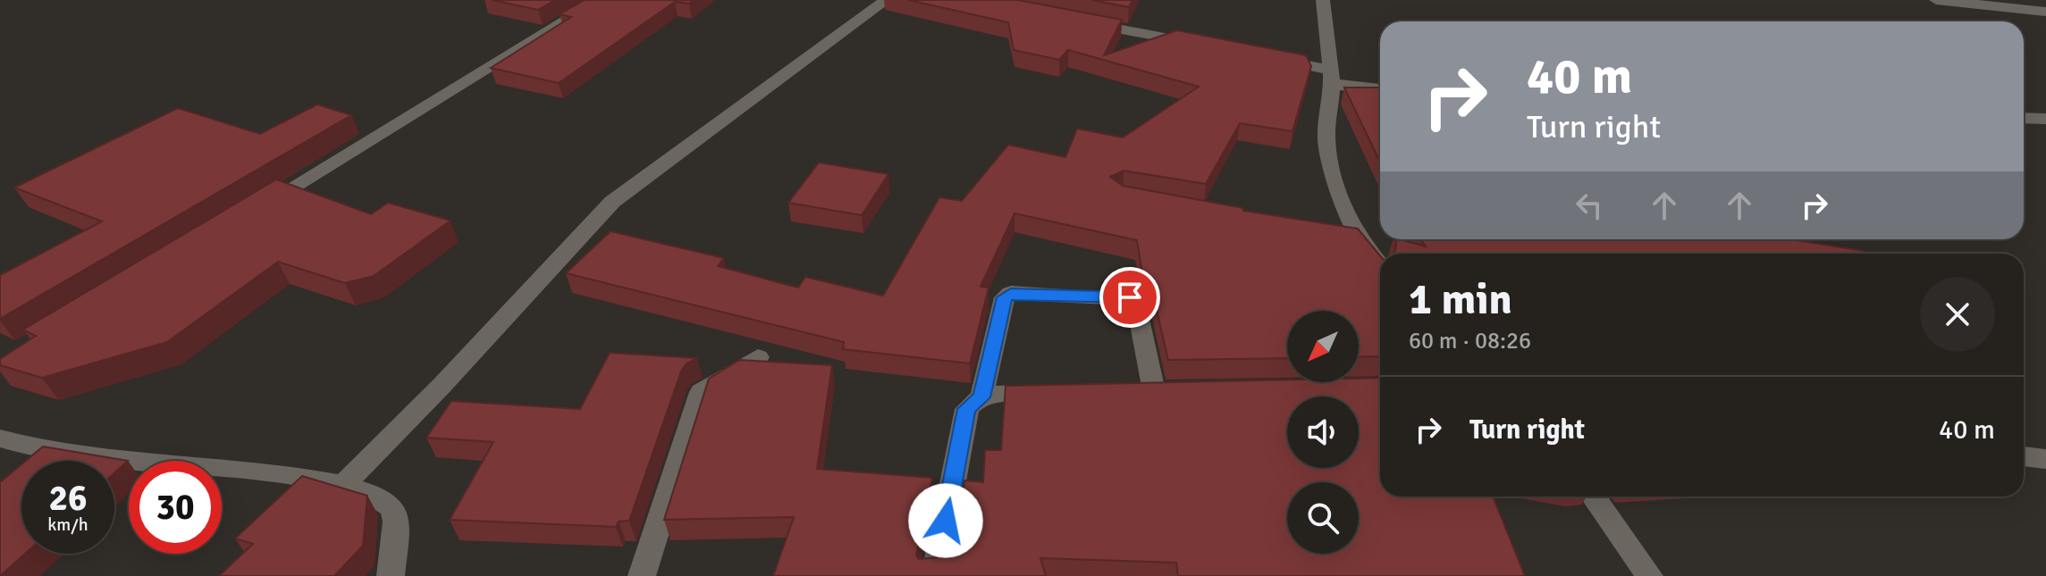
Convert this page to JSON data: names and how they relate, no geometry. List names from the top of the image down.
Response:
{
  "north": "bottom left",
  "page": {
    "turn": ["40 m", "Turn right"],
    "heading": ["1 min", "60 m · 08:26"],
    "list": [
      {
        "name": "Turn right",
        "value": "40 m"
      }
    ],
    "speed": "26 km/h",
    "limit": "30"
  }
}
